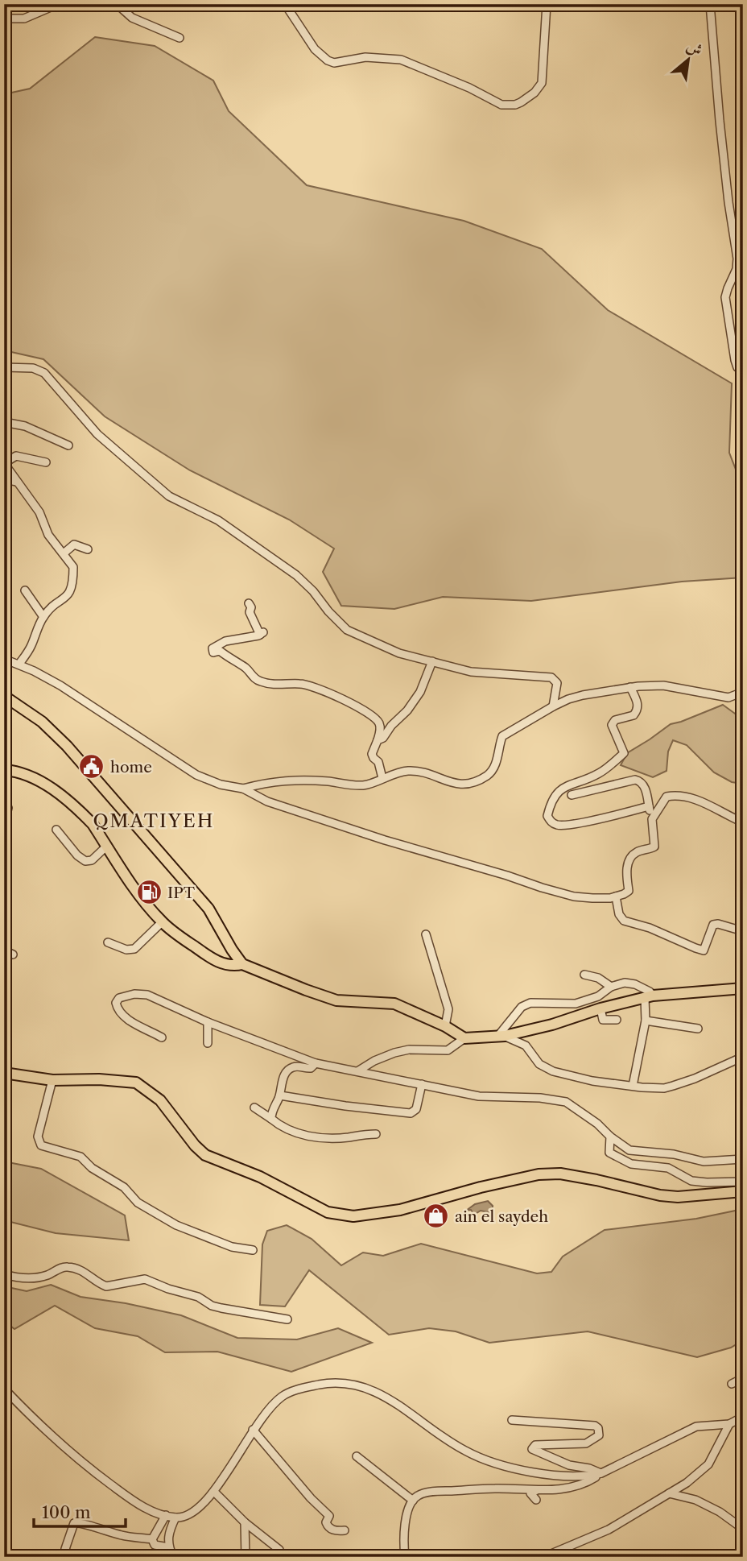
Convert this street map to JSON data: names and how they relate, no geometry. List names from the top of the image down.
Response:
{
  "districts": ["QMATIYEH"],
  "places": {
    "public building": ["home"],
    "fuel station": ["IPT"],
    "shop": ["ain el saydeh"]
  },
  "scale_bar": "100 m",
  "north": "top right"
}
